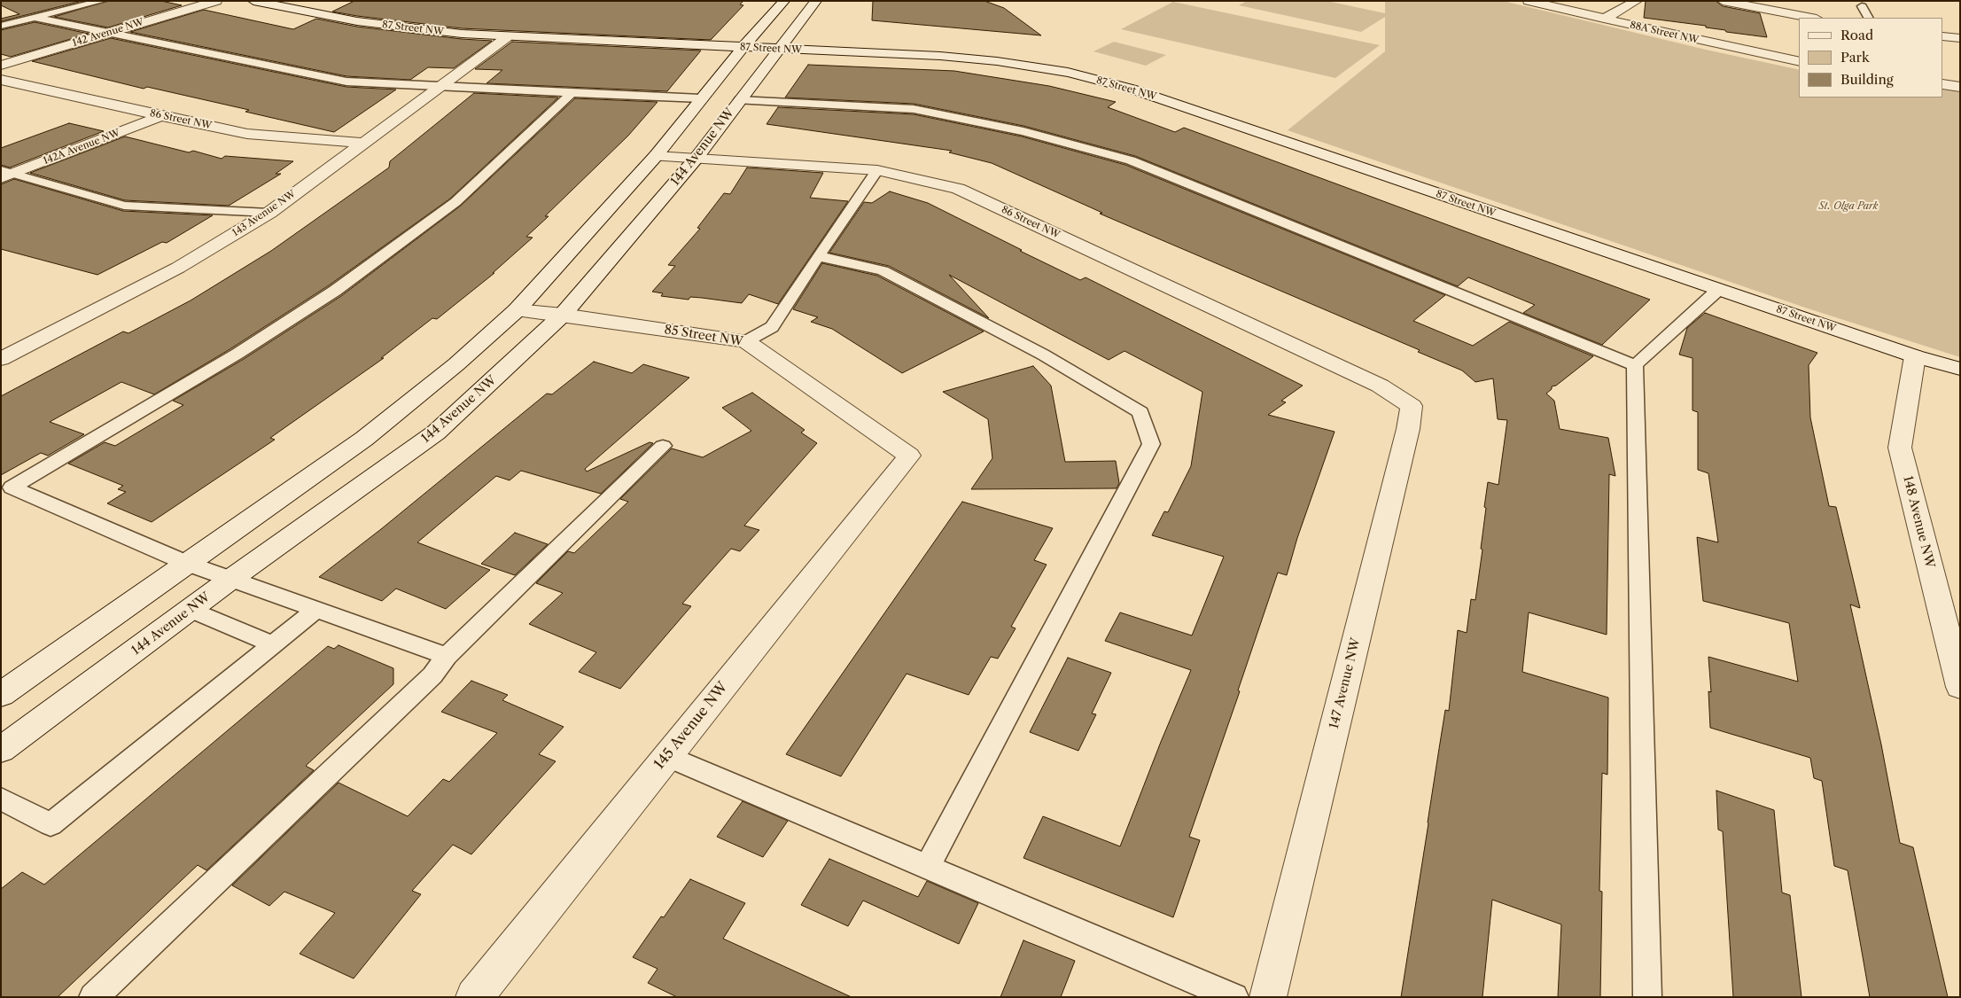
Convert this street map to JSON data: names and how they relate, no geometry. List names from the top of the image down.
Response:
{
  "streets": {
    "street": [
      "87 Street NW",
      "142 Avenue NW",
      "88A Street NW",
      "86 Street NW",
      "142A Avenue NW",
      "144 Avenue NW",
      "143 Avenue NW",
      "85 Street NW",
      "148 Avenue NW",
      "147 Avenue NW",
      "145 Avenue NW"
    ]
  },
  "crossings": [
    ["87 Street NW", "144 Avenue NW"],
    ["87 Street NW", "143 Avenue NW"],
    ["87 Street NW", "148 Avenue NW"],
    ["86 Street NW", "142A Avenue NW"],
    ["86 Street NW", "144 Avenue NW"],
    ["86 Street NW", "143 Avenue NW"],
    ["86 Street NW", "147 Avenue NW"],
    ["144 Avenue NW", "85 Street NW"],
    ["85 Street NW", "145 Avenue NW"]
  ],
  "parks": ["St. Olga Park"],
  "legend": ["Road", "Park", "Building"]
}
